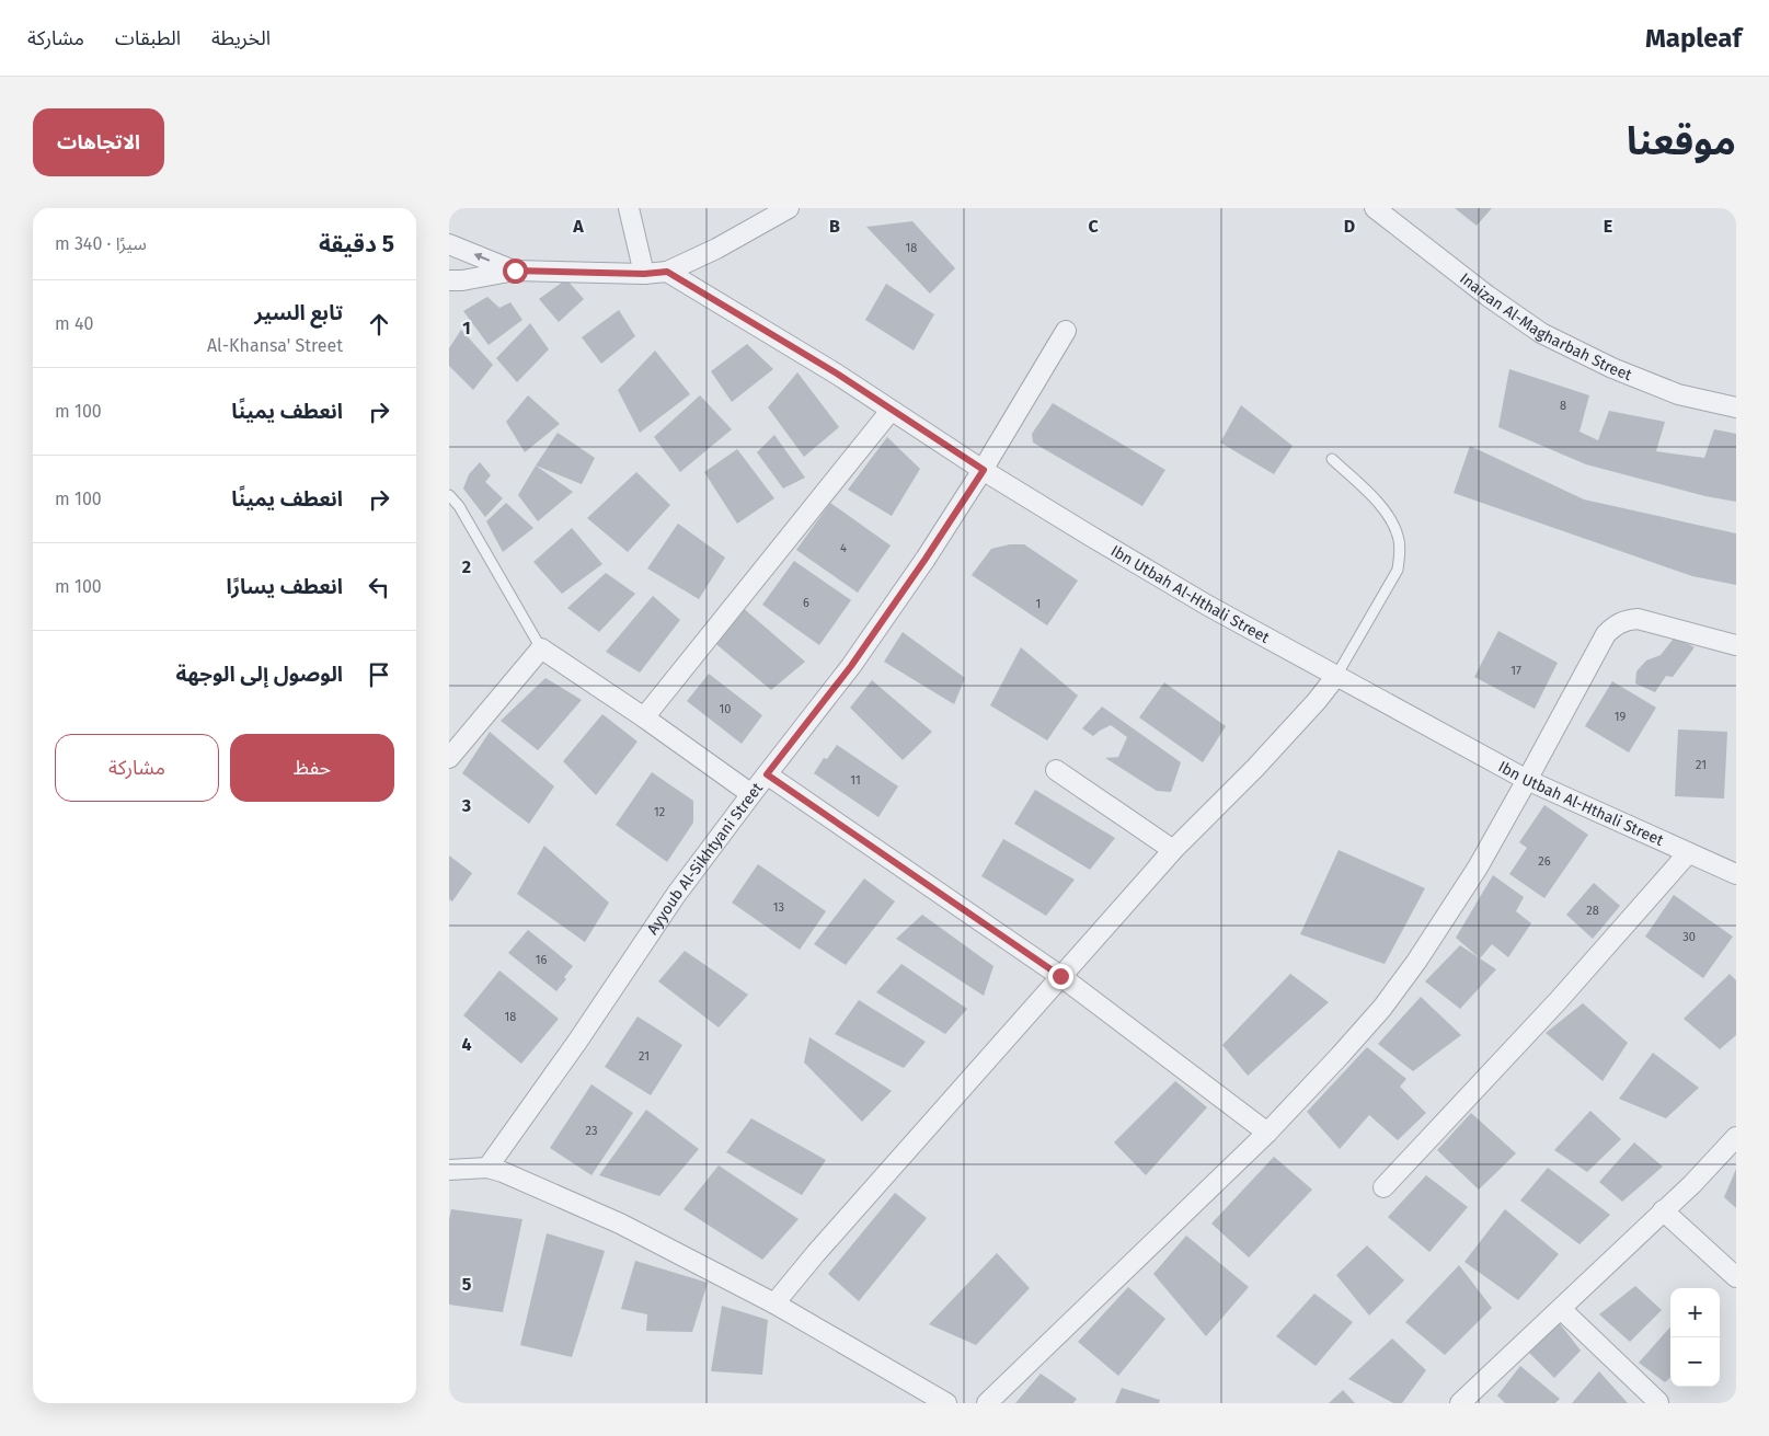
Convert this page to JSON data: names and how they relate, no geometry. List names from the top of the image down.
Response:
{
  "streets": {
    "street": ["Inaizan Al-Magharbah Street", "Ibn Utbah Al-Hthali Street", "Ayyoub Al-Sikhtyani Street"]
  },
  "crossings": [
    ["Ibn Utbah Al-Hthali Street", "Ayyoub Al-Sikhtyani Street"]
  ],
  "house_numbers": [
    "18",
    "8",
    "4",
    "6",
    "1",
    "17",
    "10",
    "19",
    "21",
    "11",
    "12",
    "26",
    "13",
    "28",
    "30",
    "16",
    "18",
    "21",
    "23"
  ],
  "page": {
    "header": "Mapleaf",
    "nav": ["الخريطة", "الطبقات", "مشاركة"],
    "title": "موقعنا",
    "buttons": [
      "الاتجاهات",
      ["حفظ", "مشاركة"]
    ],
    "heading": ["5 دقيقة", "سيرًا · 340 m"],
    "list": [
      ["تابع السير", "Al-Khansa' Street", "40 m"],
      ["انعطف يمينًا", "100 m"],
      ["انعطف يمينًا", "100 m"],
      ["انعطف يسارًا", "100 m"],
      "الوصول إلى الوجهة"
    ],
    "map_buttons": ["+", "−"]
  },
  "grid": {
    "columns": [
      "A",
      "B",
      "C",
      "D",
      "E"
    ],
    "rows": [
      "1",
      "2",
      "3",
      "4",
      "5"
    ]
  }
}
